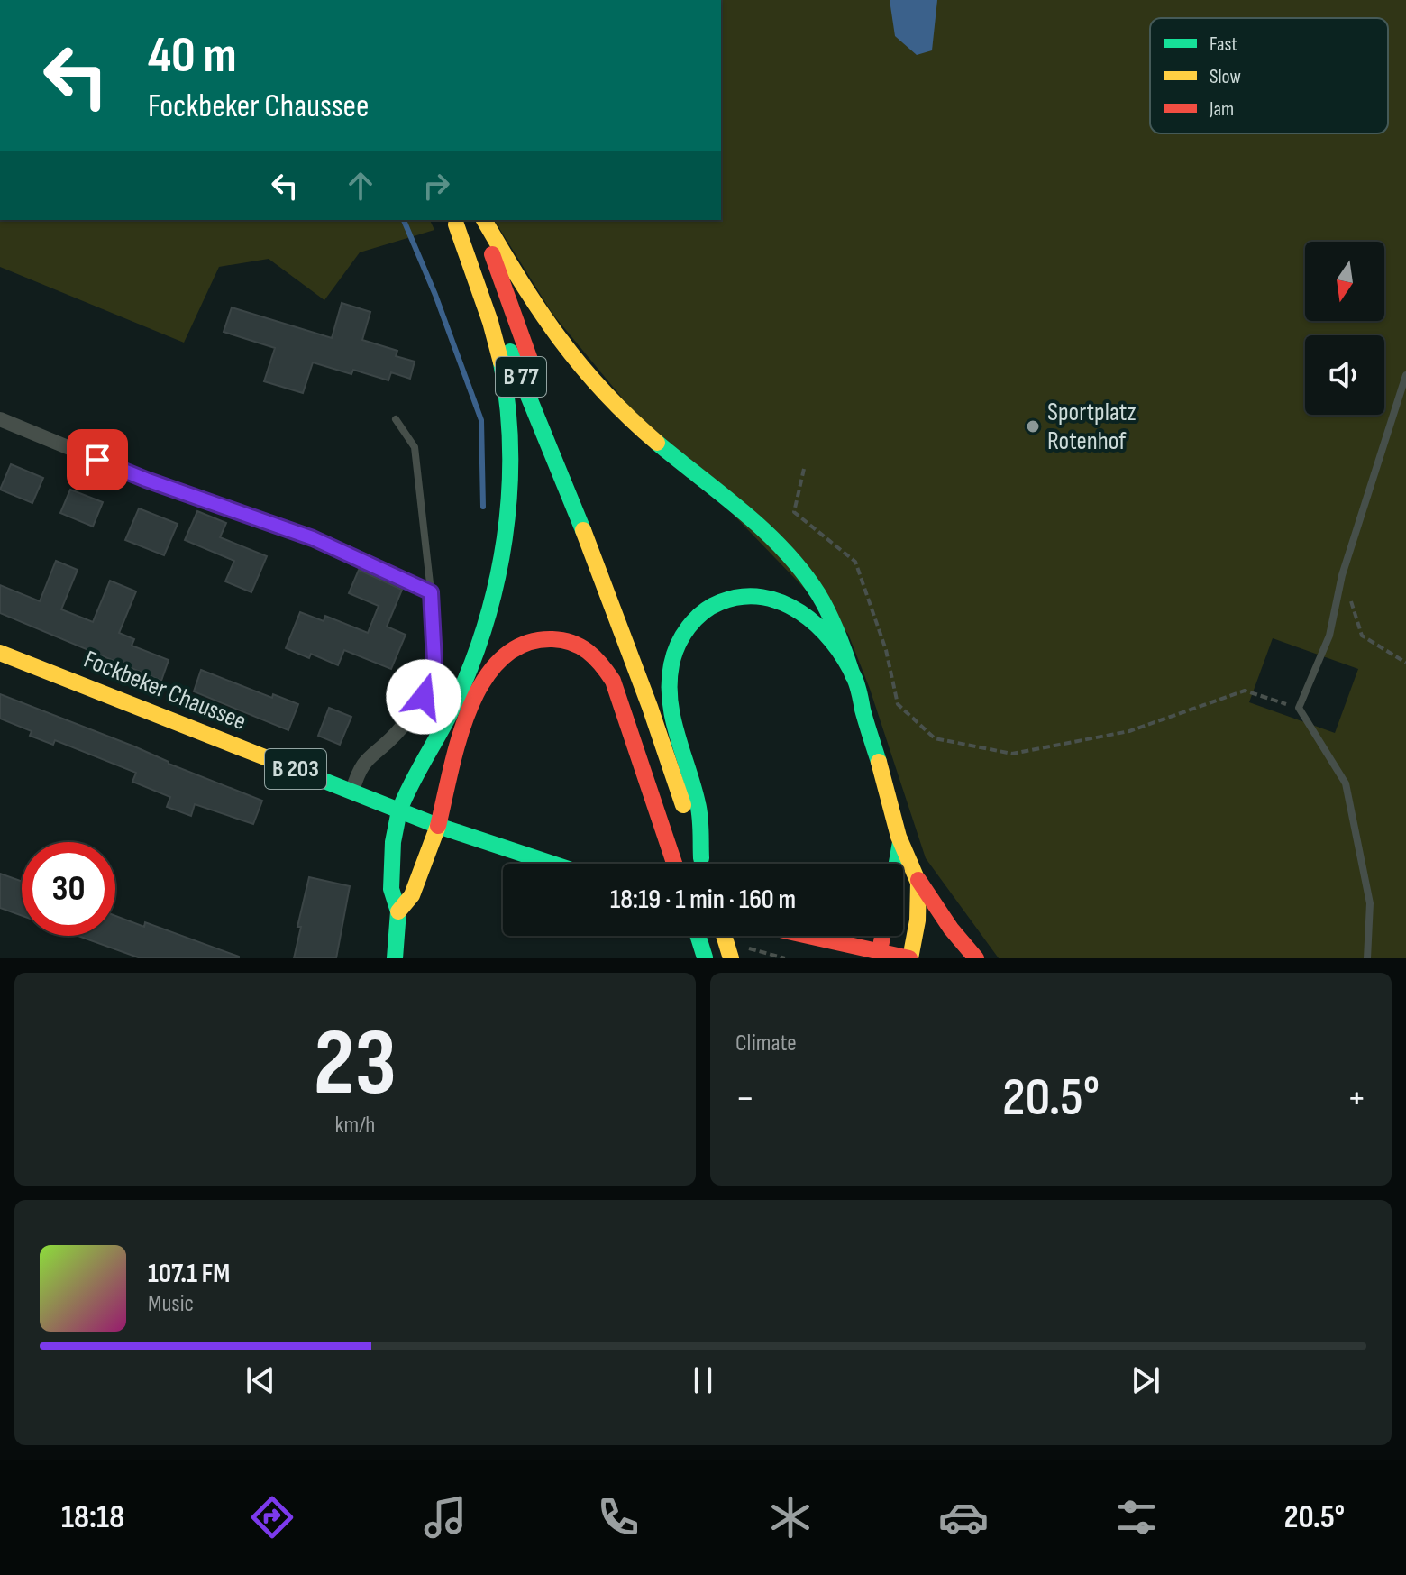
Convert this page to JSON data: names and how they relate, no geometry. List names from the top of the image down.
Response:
{
  "streets": {
    "main road": ["B 77", "Fockbeker Chaussee", "B 203"]
  },
  "places": ["Sportplatz Rotenhof"],
  "legend": ["Fast", "Slow", "Jam"],
  "north": "bottom",
  "page": {
    "turn": ["40 m", "Fockbeker Chaussee"],
    "limit": "30",
    "trip": "18:19 · 1 min · 160 m",
    "tile": [
      ["23", "km/h"],
      "Climate"
    ],
    "heat": ["−", "20.5°", "+"],
    "song": ["107.1 FM", "Music"],
    "tabs": ["18:18", "20.5°"]
  }
}
